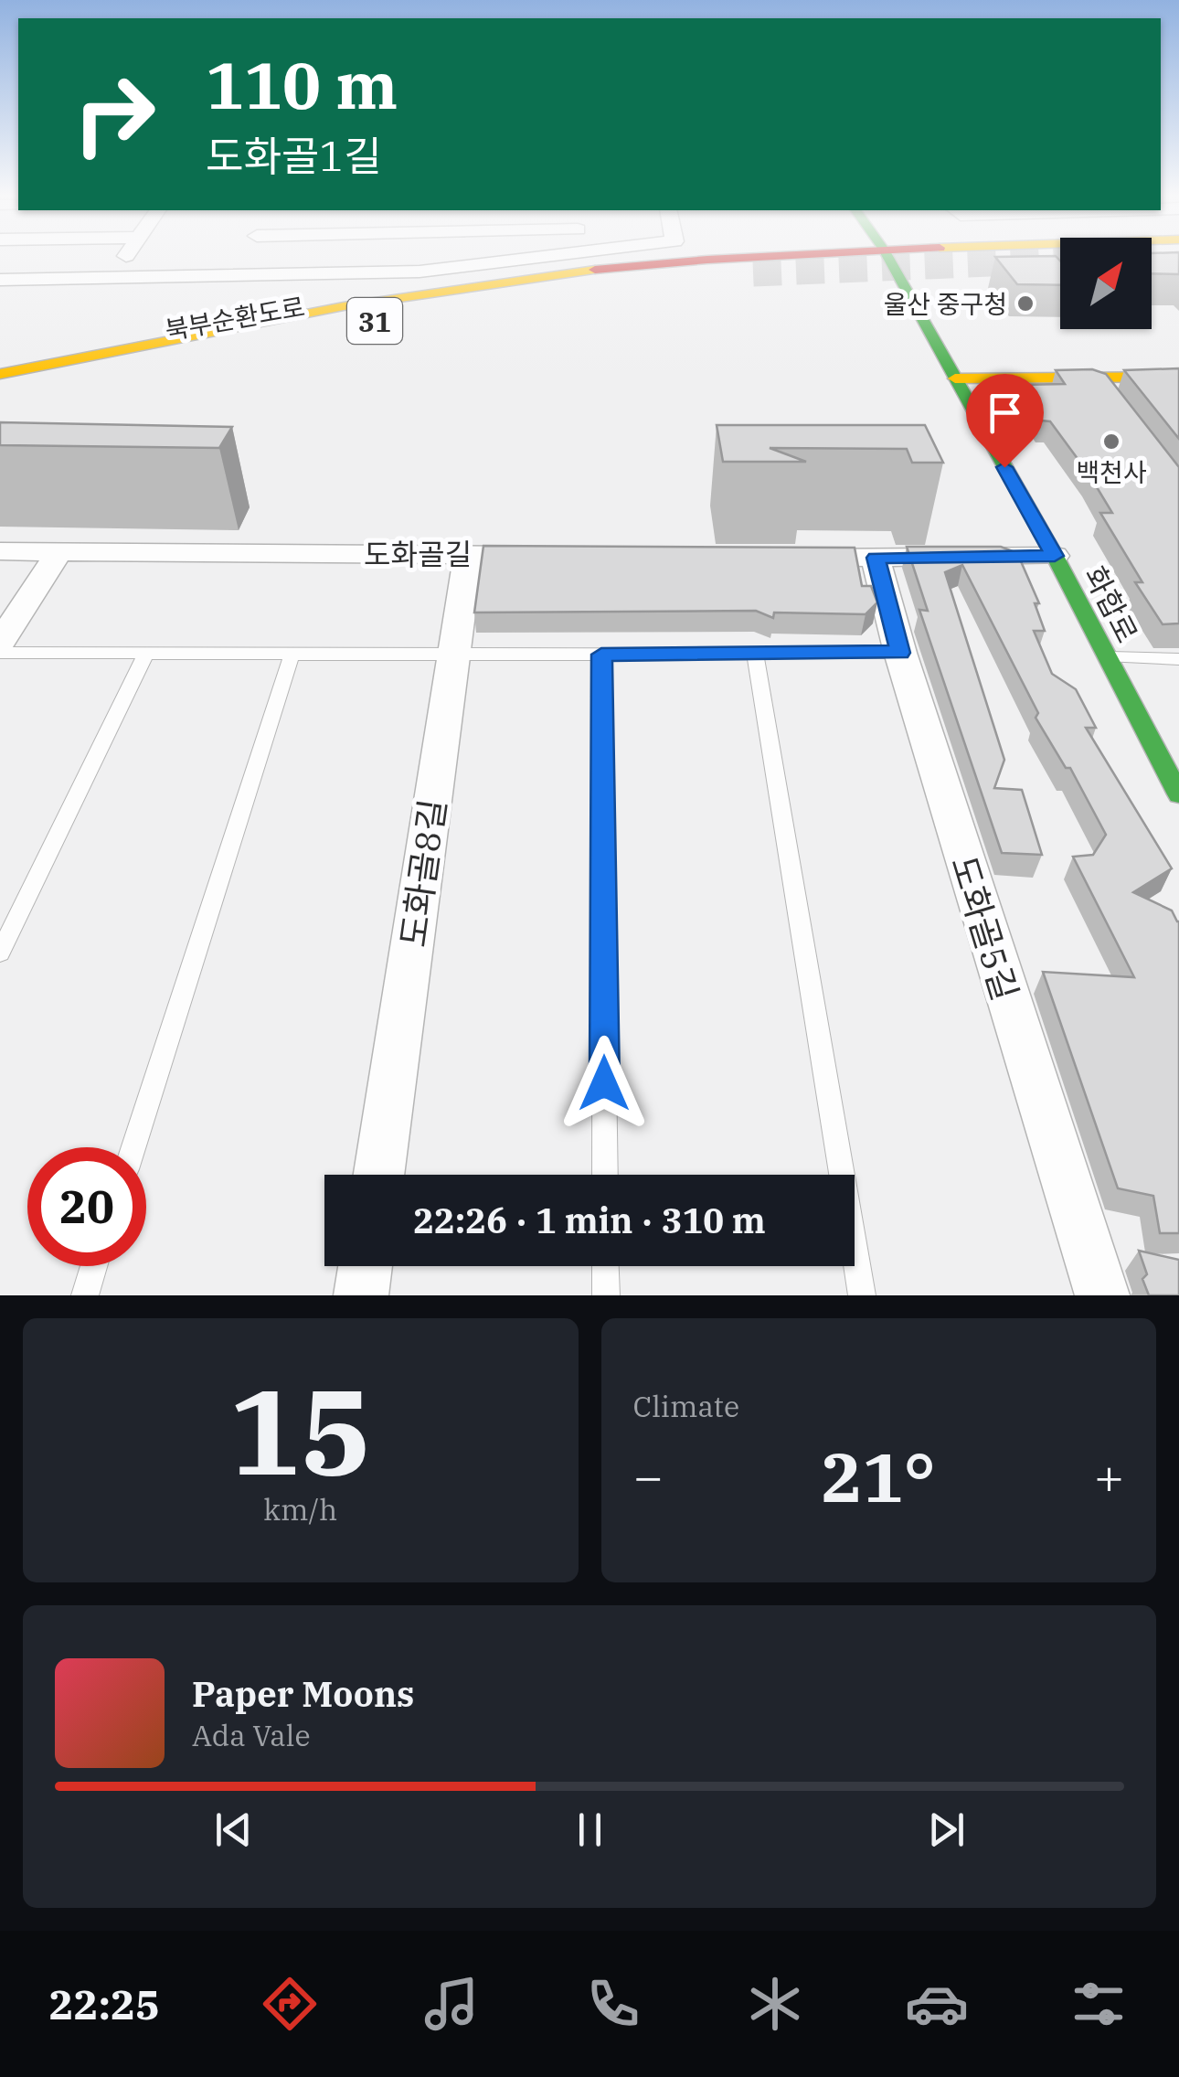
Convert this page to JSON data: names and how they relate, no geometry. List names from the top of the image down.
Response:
{
  "streets": {
    "main road": ["북부순환도로", "31", "화합로"],
    "street": ["도화골길", "도화골8길", "도화골5길"]
  },
  "crossings": [
    ["도화골길", "도화골8길"]
  ],
  "places": ["울산 중구청", "백천사"],
  "north": "top right",
  "page": {
    "turn": ["110 m", "도화골1길"],
    "limit": "20",
    "trip": "22:26 · 1 min · 310 m",
    "tile": [
      ["15", "km/h"],
      "Climate"
    ],
    "heat": ["−", "21°", "+"],
    "song": ["Paper Moons", "Ada Vale"],
    "tabs": "22:25"
  }
}
